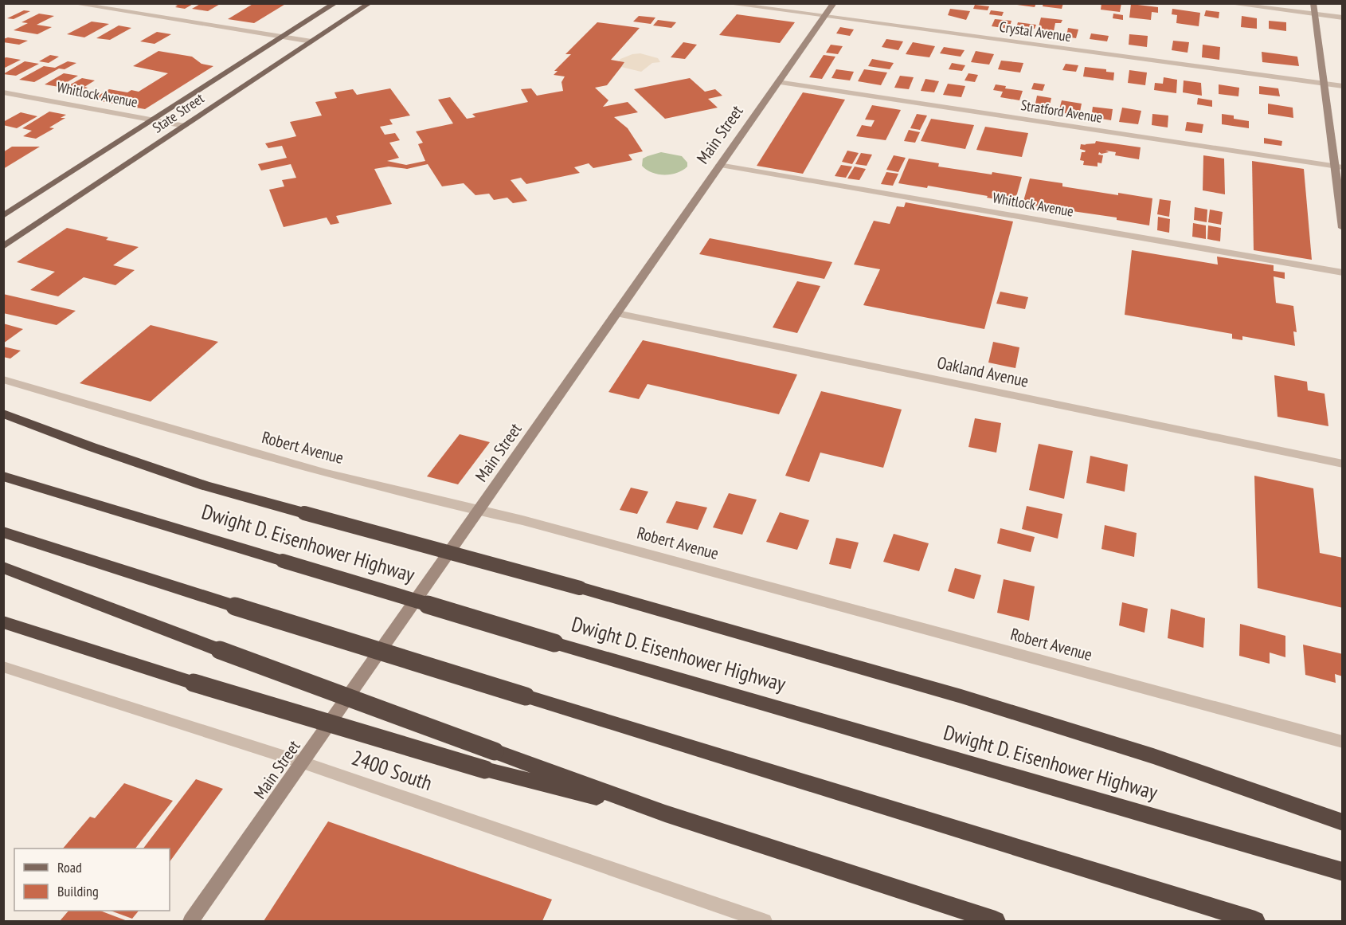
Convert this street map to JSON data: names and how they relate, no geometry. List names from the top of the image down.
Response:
{
  "streets": {
    "highway": ["Dwight D. Eisenhower Highway"],
    "main road": ["State Street"],
    "street": [
      "Crystal Avenue",
      "Whitlock Avenue",
      "Stratford Avenue",
      "Main Street",
      "Oakland Avenue",
      "Robert Avenue",
      "2400 South"
    ]
  },
  "crossings": [
    ["Crystal Avenue", "Main Street"],
    ["Whitlock Avenue", "State Street"],
    ["Whitlock Avenue", "Main Street"],
    ["Stratford Avenue", "Main Street"],
    ["Main Street", "Oakland Avenue"],
    ["Main Street", "Robert Avenue"],
    ["Main Street", "2400 South"]
  ],
  "legend": ["Road", "Building"]
}
